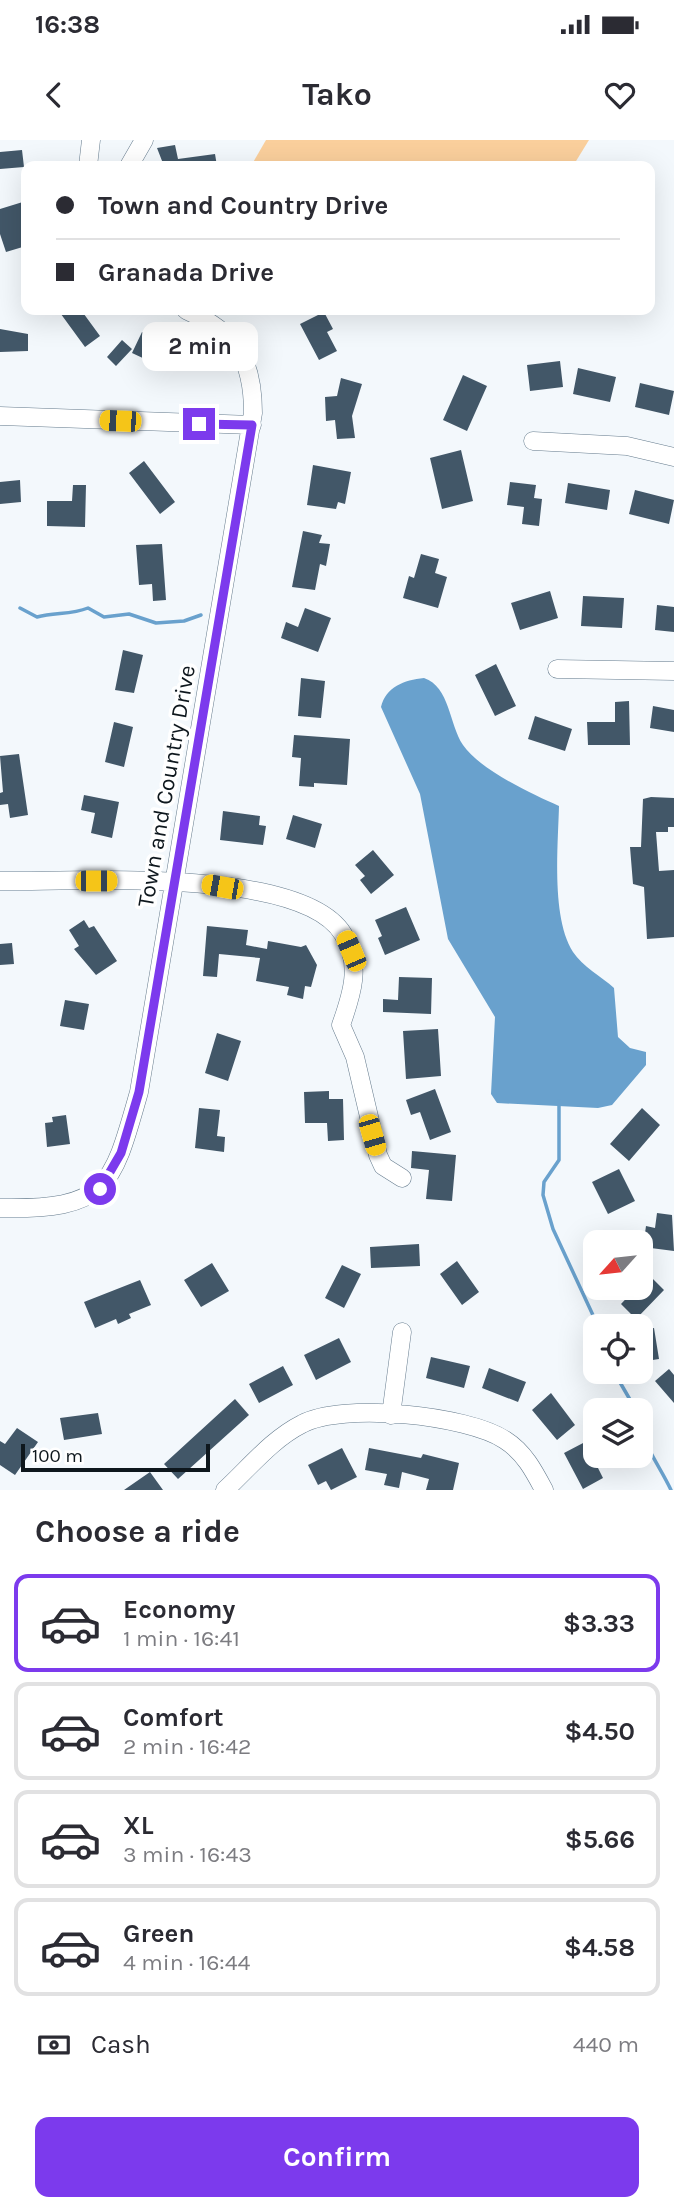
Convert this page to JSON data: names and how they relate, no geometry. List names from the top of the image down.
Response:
{
  "streets": {
    "street": ["Town and Country Drive"]
  },
  "scale_bar": "100 m",
  "north": "bottom left",
  "page": {
    "status": "16:38",
    "header": "Tako",
    "banner": ["Town and Country Drive", "Granada Drive"],
    "bubble": "2 min",
    "scale": "100 m",
    "heading": "Choose a ride",
    "list": [
      {
        "name": "Economy",
        "note": "1 min · 16:41",
        "value": "$3.33"
      },
      {
        "name": "Comfort",
        "note": "2 min · 16:42",
        "value": "$4.50"
      },
      {
        "name": "XL",
        "note": "3 min · 16:43",
        "value": "$5.66"
      },
      {
        "name": "Green",
        "note": "4 min · 16:44",
        "value": "$4.58"
      }
    ],
    "pay": ["Cash", "440 m"],
    "buttons": "Confirm"
  }
}
